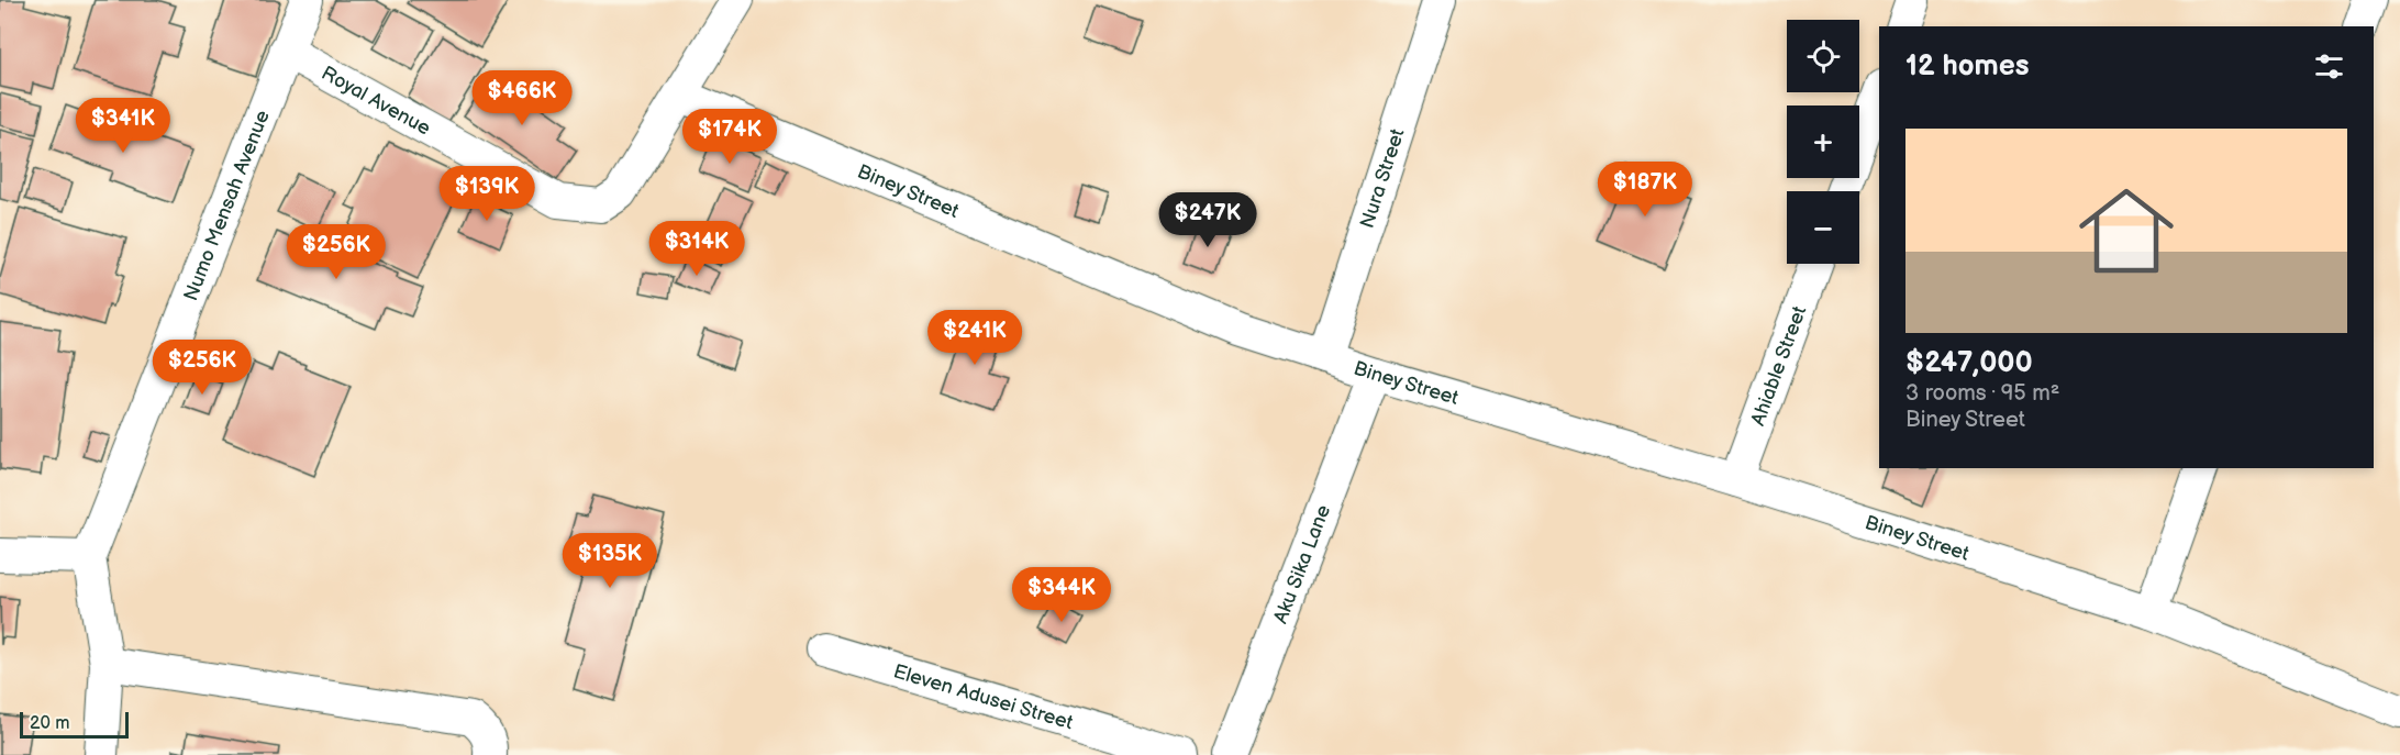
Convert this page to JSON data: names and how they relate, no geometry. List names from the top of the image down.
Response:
{
  "streets": {
    "street": [
      "Royal Avenue",
      "Nura Street",
      "Biney Street",
      "Numo Mensah Avenue",
      "Ahiable Street",
      "Aku Sika Lane",
      "Eleven Adusei Street"
    ]
  },
  "crossings": [
    ["Royal Avenue", "Biney Street"],
    ["Royal Avenue", "Numo Mensah Avenue"],
    ["Nura Street", "Biney Street"],
    ["Biney Street", "Ahiable Street"],
    ["Biney Street", "Aku Sika Lane"]
  ],
  "scale_bar": "20 m",
  "page": {
    "map_buttons": ["+", "−"],
    "heading": "12 homes",
    "price": [
      "$466K",
      "$341K",
      "$174K",
      "$187K",
      "$139K",
      "$247K",
      "$314K",
      "$256K",
      "$241K",
      "$256K",
      "$135K",
      "$344K"
    ],
    "list": [
      {
        "name": "$247,000",
        "note": "3 rooms · 95 m² · Biney Street"
      }
    ],
    "scale": "20 m"
  }
}
